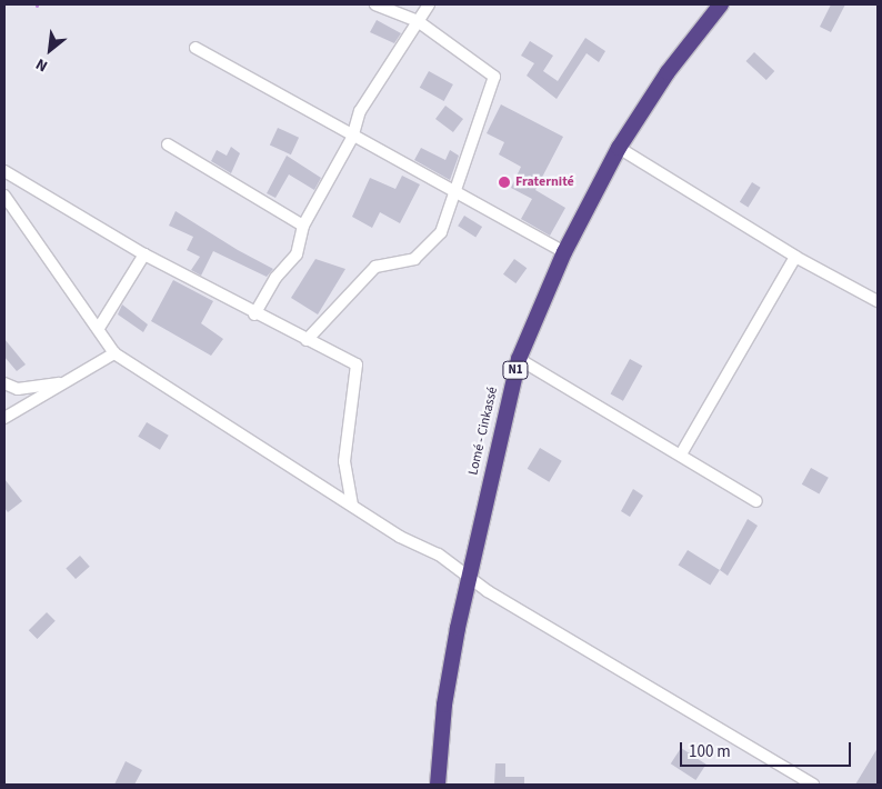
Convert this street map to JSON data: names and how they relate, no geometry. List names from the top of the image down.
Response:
{
  "streets": {
    "highway": ["N1", "Lomé - Cinkassé"]
  },
  "places": ["Fraternité"],
  "scale_bar": "100 m",
  "north": "bottom left"
}
